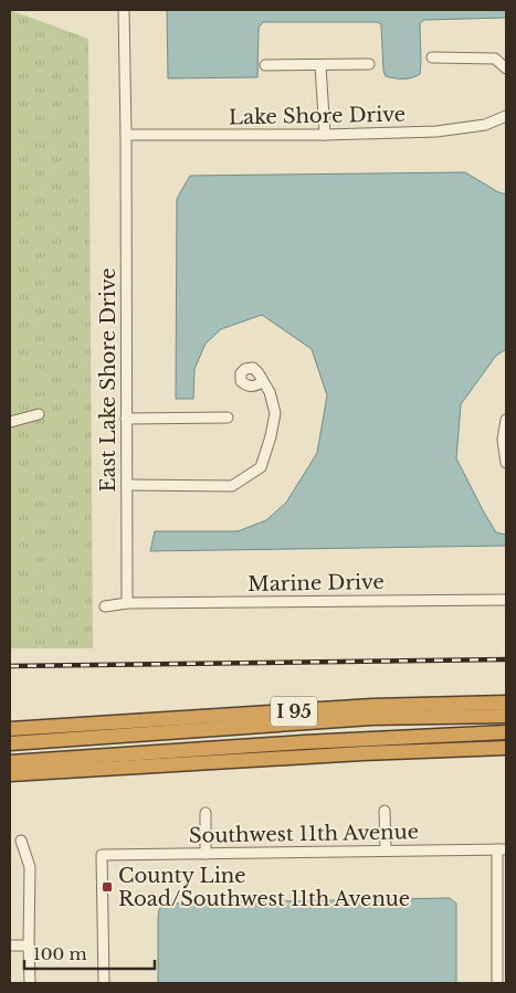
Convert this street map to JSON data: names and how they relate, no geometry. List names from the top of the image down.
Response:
{
  "streets": {
    "highway": ["I 95"],
    "street": [
      "Lake Shore Drive",
      "East Lake Shore Drive",
      "Marine Drive",
      "Southwest 11th Avenue"
    ]
  },
  "crossings": [
    ["Lake Shore Drive", "East Lake Shore Drive"],
    ["East Lake Shore Drive", "Marine Drive"]
  ],
  "places": {
    "transit": ["County Line Road/Southwest 11th Avenue"]
  },
  "scale_bar": "100 m"
}
